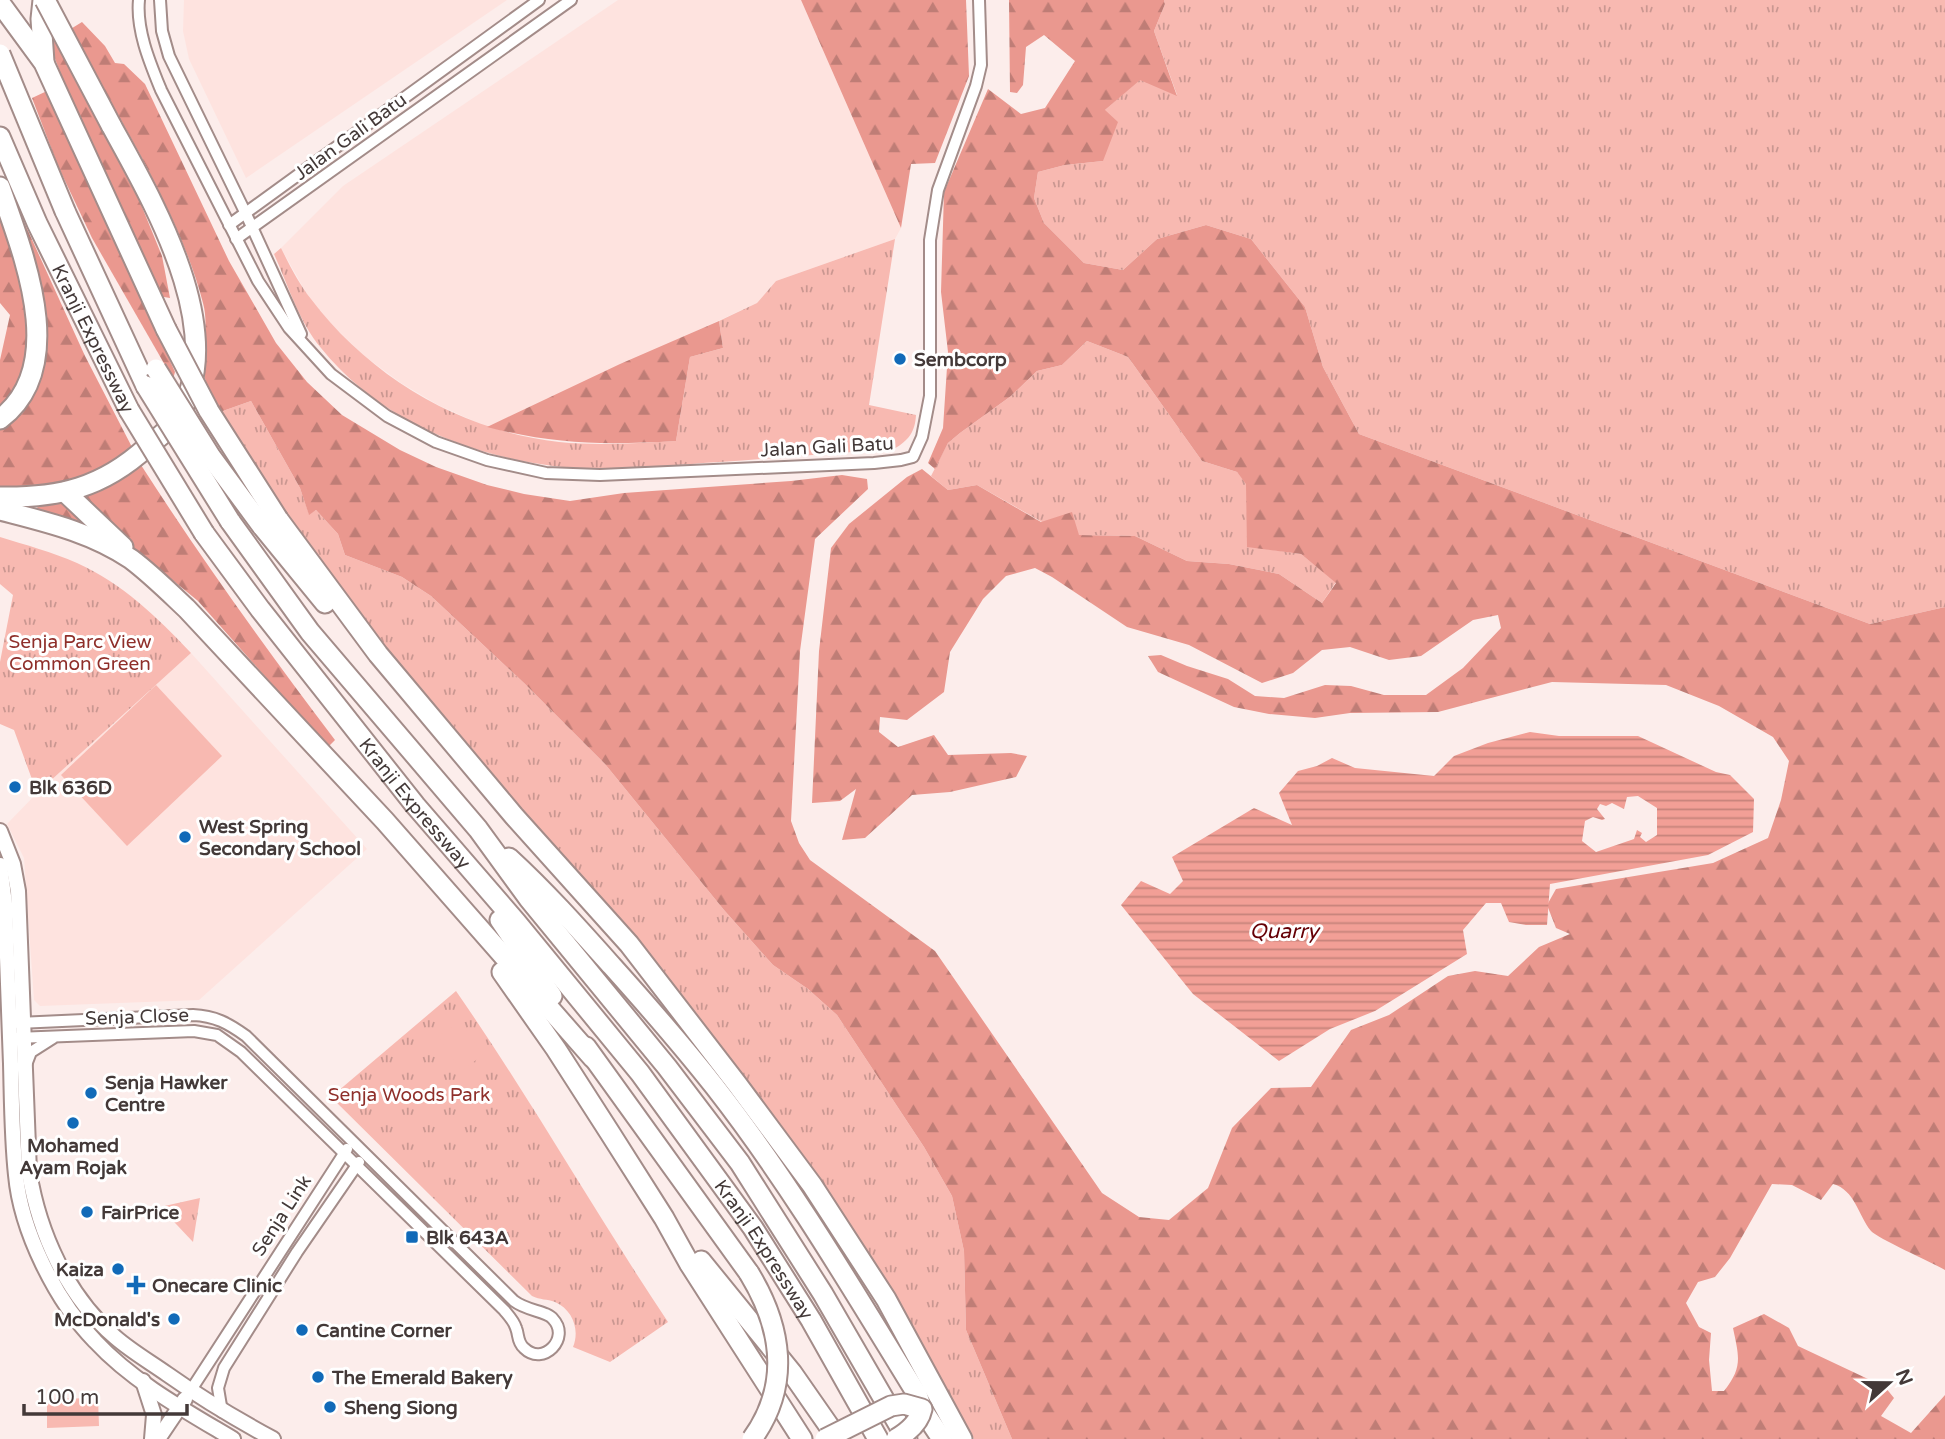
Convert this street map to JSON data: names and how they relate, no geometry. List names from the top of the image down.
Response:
{
  "streets": {
    "highway": ["Kranji Expressway"],
    "street": ["Jalan Gali Batu", "Senja Close", "Senja Link"]
  },
  "crossings": [
    ["Senja Close", "Senja Link"]
  ],
  "water": ["Quarry"],
  "parks": ["Senja Parc View Common Green", "Senja Woods Park"],
  "places": {
    "other": [
      "Sembcorp",
      "Blk 636D",
      "West Spring Secondary School",
      "Senja Hawker Centre",
      "Mohamed Ayam Rojak",
      "FairPrice",
      "Kaiza",
      "McDonald's",
      "Cantine Corner",
      "The Emerald Bakery",
      "Sheng Siong"
    ],
    "transit": ["Blk 643A"],
    "health": ["Onecare Clinic"]
  },
  "scale_bar": "100 m",
  "north": "right"
}
